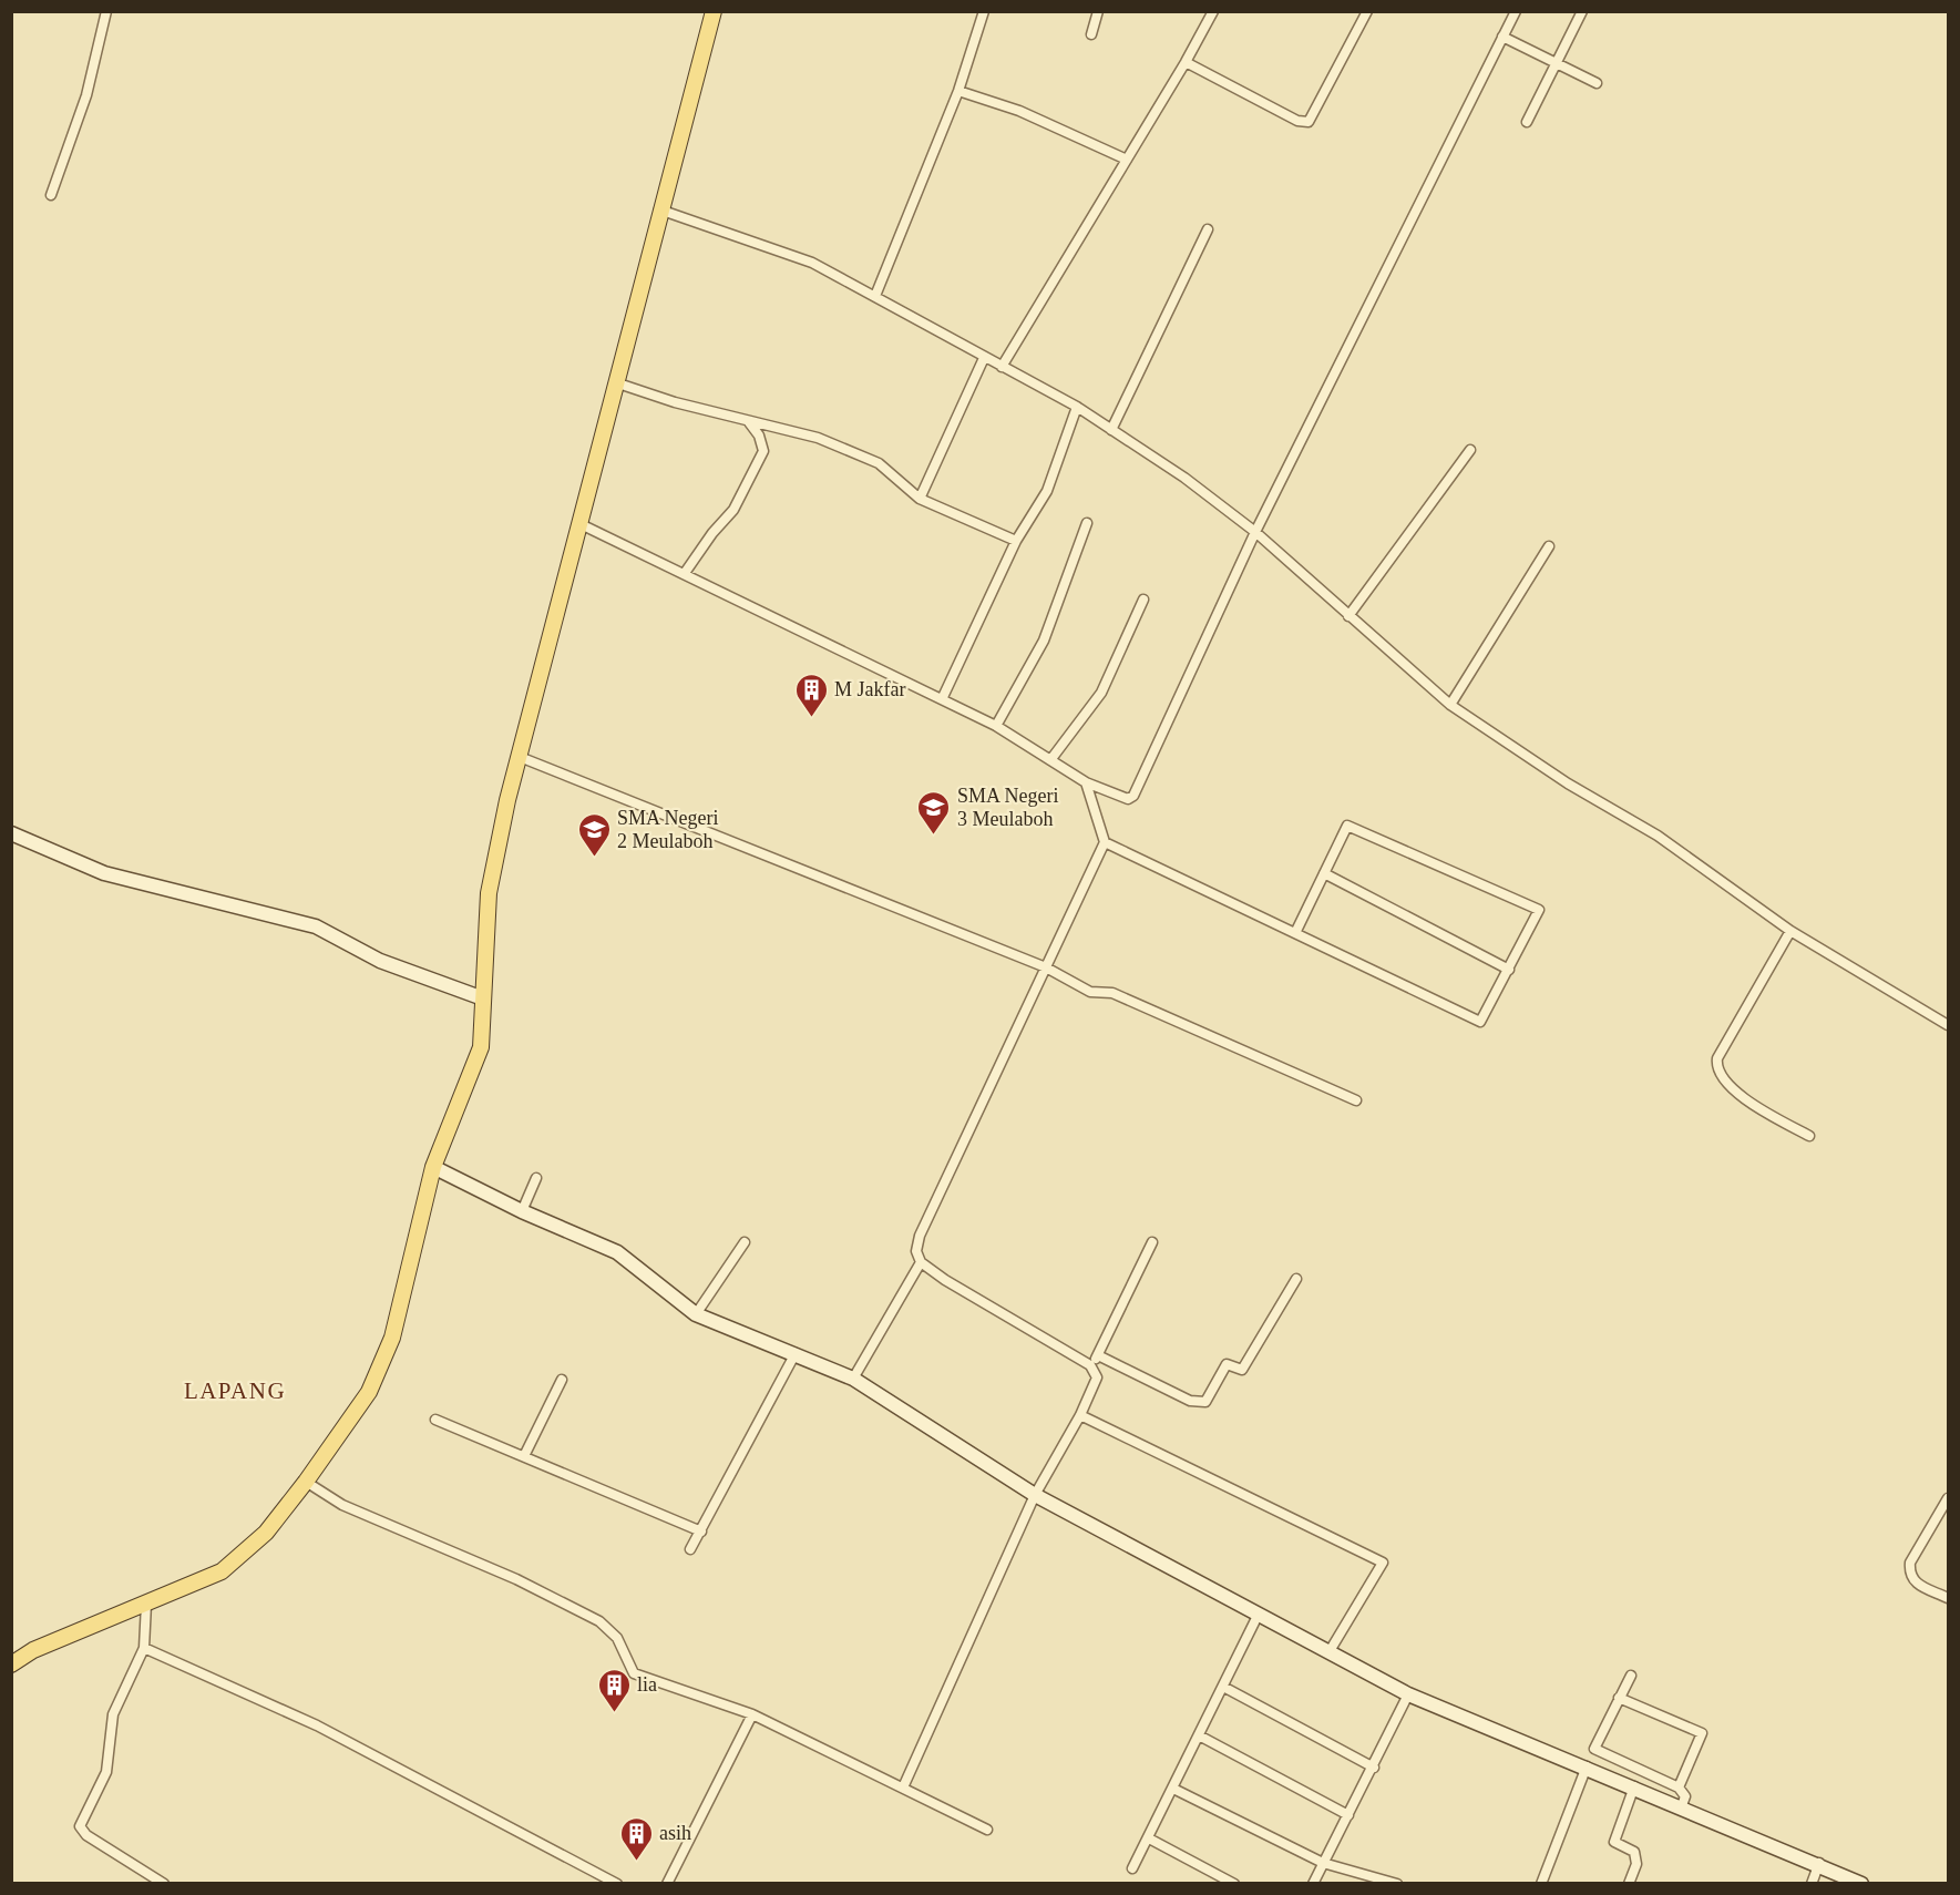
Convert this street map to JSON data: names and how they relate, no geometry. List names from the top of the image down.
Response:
{
  "districts": ["LAPANG"],
  "places": {
    "building": ["M Jakfar", "lia", "asih"],
    "school or university": ["SMA Negeri 3 Meulaboh", "SMA Negeri 2 Meulaboh"]
  }
}
